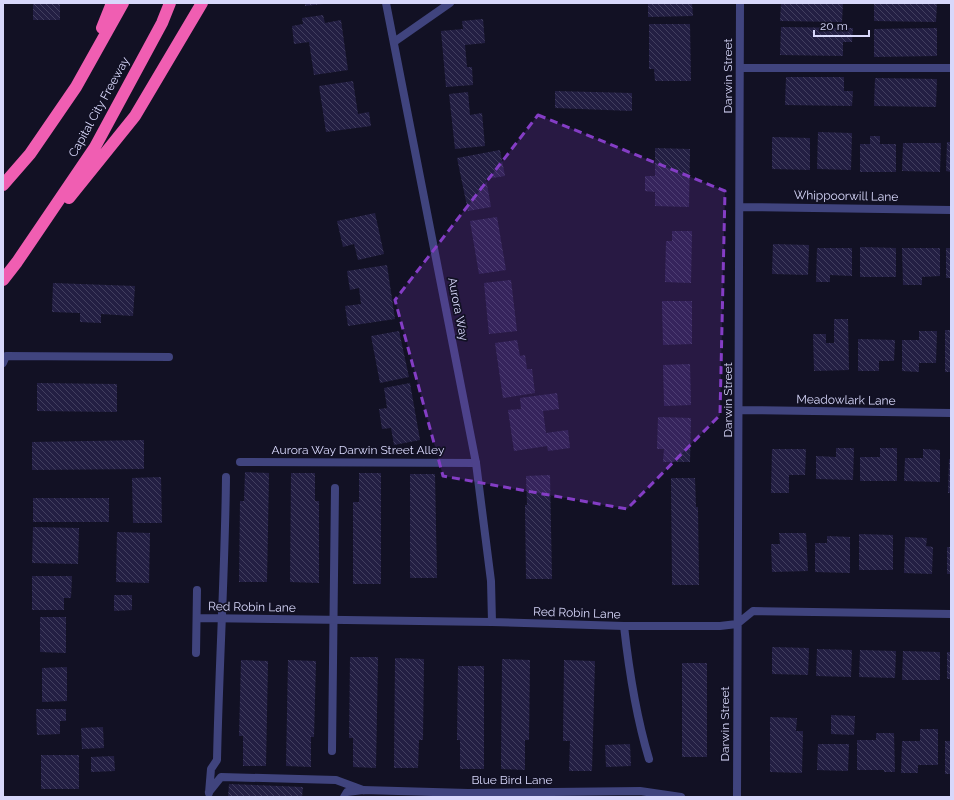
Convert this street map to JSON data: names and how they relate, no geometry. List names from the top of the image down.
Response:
{
  "streets": {
    "highway": ["Capital City Freeway"],
    "street": [
      "Darwin Street",
      "Whippoorwill Lane",
      "Aurora Way",
      "Meadowlark Lane",
      "Aurora Way Darwin Street Alley",
      "Red Robin Lane",
      "Blue Bird Lane"
    ]
  },
  "crossings": [
    ["Darwin Street", "Whippoorwill Lane"],
    ["Darwin Street", "Meadowlark Lane"],
    ["Darwin Street", "Red Robin Lane"],
    ["Aurora Way", "Aurora Way Darwin Street Alley"],
    ["Aurora Way", "Red Robin Lane"]
  ],
  "scale_bar": "20 m"
}
